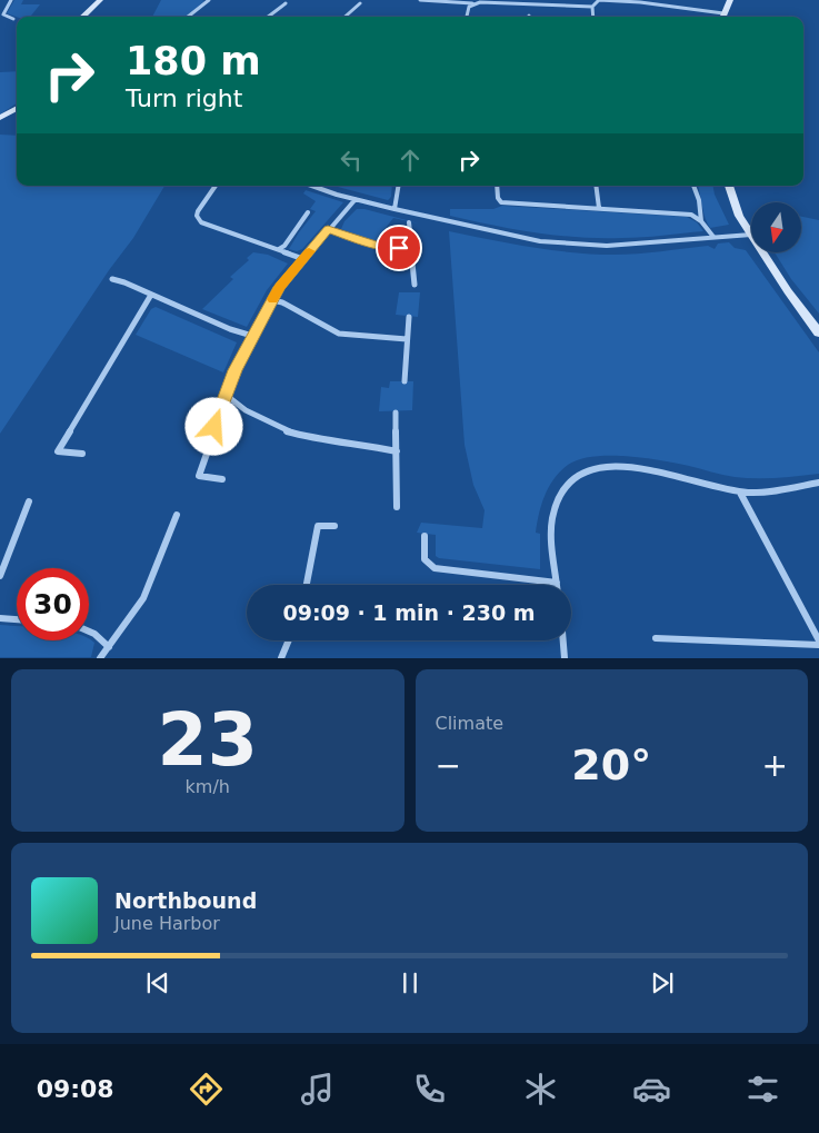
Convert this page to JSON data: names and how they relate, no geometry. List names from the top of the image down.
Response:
{
  "north": "bottom",
  "page": {
    "turn": ["180 m", "Turn right"],
    "limit": "30",
    "trip": "09:09 · 1 min · 230 m",
    "tile": [
      ["23", "km/h"],
      "Climate"
    ],
    "heat": ["−", "20°", "+"],
    "song": ["Northbound", "June Harbor"],
    "tabs": "09:08"
  }
}
